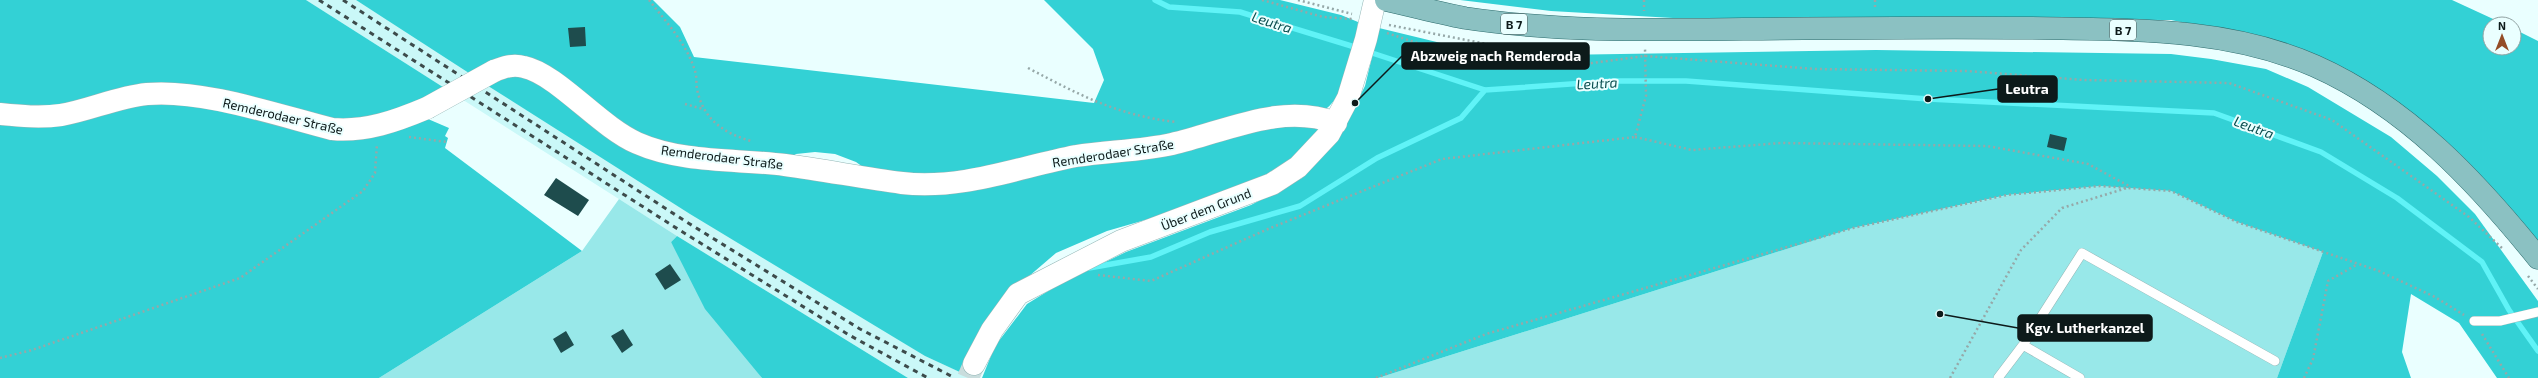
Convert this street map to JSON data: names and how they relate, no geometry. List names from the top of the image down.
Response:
{
  "streets": {
    "main road": ["B 7"],
    "street": ["Remderodaer Straße", "Über dem Grund"]
  },
  "crossings": [
    ["Remderodaer Straße", "Über dem Grund"]
  ],
  "water": ["Leutra"],
  "places": ["Leutra", "Abzweig nach Remderoda", "Kgv. Lutherkanzel"],
  "north": "top"
}
